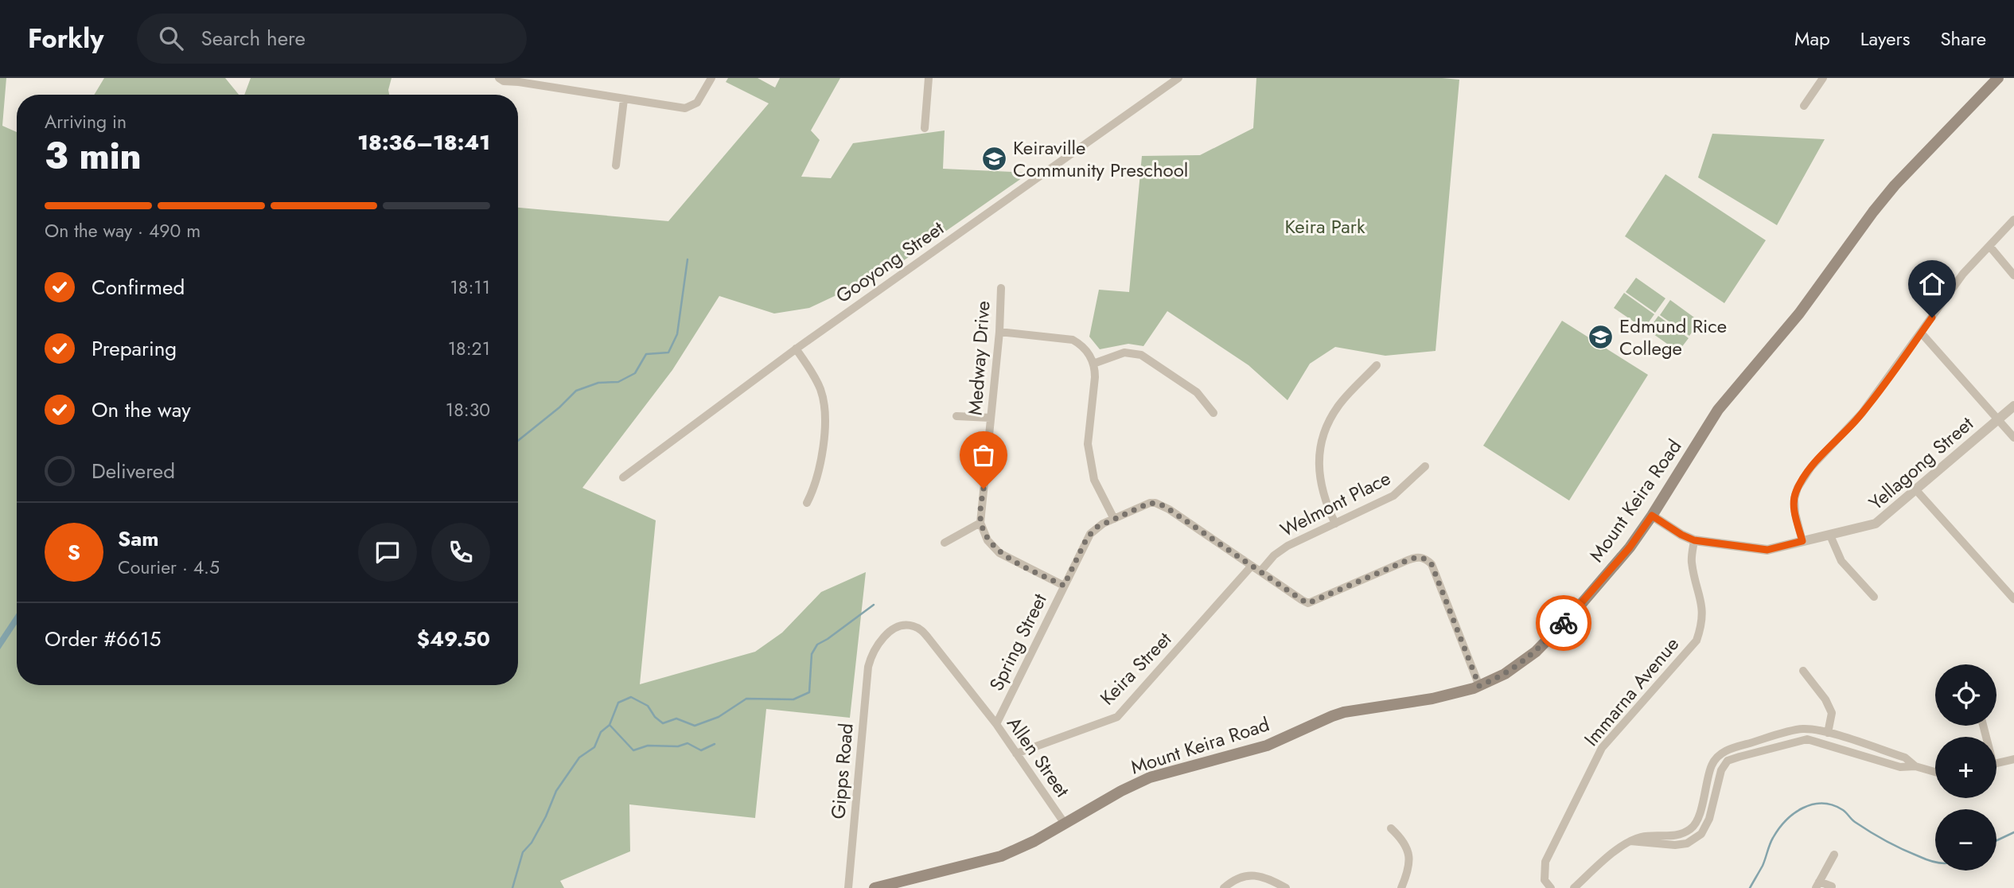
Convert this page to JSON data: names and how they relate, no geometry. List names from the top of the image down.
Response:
{
  "streets": {
    "main road": ["Mount Keira Road"],
    "street": [
      "Gooyong Street",
      "Medway Drive",
      "Yellagong Street",
      "Welmont Place",
      "Spring Street",
      "Keira Street",
      "Immarna Avenue",
      "Allen Street",
      "Gipps Road"
    ]
  },
  "crossings": [
    ["Yellagong Street", "Mount Keira Road"],
    ["Yellagong Street", "Immarna Avenue"],
    ["Mount Keira Road", "Spring Street"],
    ["Mount Keira Road", "Allen Street"],
    ["Welmont Place", "Spring Street"],
    ["Spring Street", "Keira Street"],
    ["Spring Street", "Allen Street"],
    ["Keira Street", "Allen Street"],
    ["Allen Street", "Gipps Road"]
  ],
  "parks": ["Keira Park"],
  "places": {
    "school or university": ["Keiraville Community Preschool", "Edmund Rice College"]
  },
  "page": {
    "header": "Forkly",
    "search": "Search here",
    "nav": ["Map", "Layers", "Share"],
    "heading": ["3 min", "Arriving in", "18:36–18:41"],
    "panel": [
      "Sam",
      "Courier · 4.5",
      "Order #6615",
      "$49.50"
    ],
    "bar": "On the way · 490 m",
    "list": [
      ["Confirmed", "18:11"],
      ["Preparing", "18:21"],
      ["On the way", "18:30"],
      "Delivered"
    ],
    "round": "S",
    "map_buttons": ["+", "−"]
  }
}
